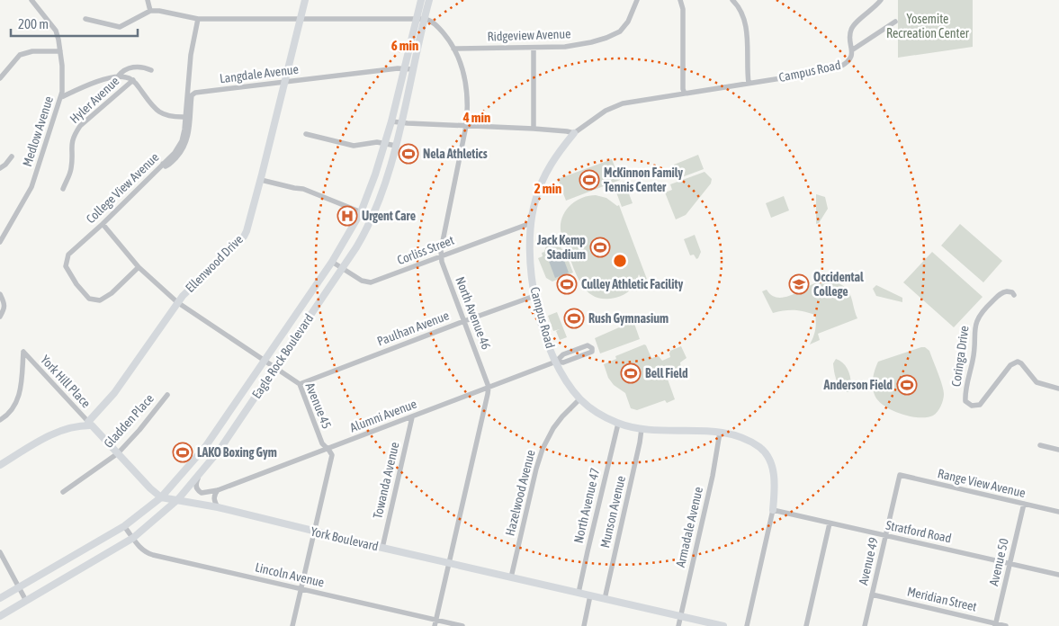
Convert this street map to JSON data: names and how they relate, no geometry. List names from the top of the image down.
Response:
{
  "streets": {
    "main road": [
      "Campus Road",
      "Ellenwood Drive",
      "Eagle Rock Boulevard",
      "York Boulevard"
    ],
    "street": [
      "Ridgeview Avenue",
      "Langdale Avenue",
      "Hyler Avenue",
      "Medlow Avenue",
      "College View Avenue",
      "Corliss Street",
      "North Avenue 46",
      "Paulhan Avenue",
      "Coringa Drive",
      "York Hill Place",
      "Avenue 45",
      "Alumni Avenue",
      "Gladden Place",
      "Towanda Avenue",
      "Range View Avenue",
      "Hazelwood Avenue",
      "North Avenue 47",
      "Munson Avenue",
      "Armadale Avenue",
      "Stratford Road",
      "Avenue 49",
      "Avenue 50",
      "Lincoln Avenue",
      "Meridian Street"
    ]
  },
  "crossings": [
    ["Ridgeview Avenue", "North Avenue 46"],
    ["Campus Road", "Corliss Street"],
    ["Campus Road", "Paulhan Avenue"],
    ["Campus Road", "Alumni Avenue"],
    ["Campus Road", "Hazelwood Avenue"],
    ["Campus Road", "North Avenue 47"],
    ["Campus Road", "Munson Avenue"],
    ["Campus Road", "Armadale Avenue"],
    ["Campus Road", "Stratford Road"],
    ["Langdale Avenue", "College View Avenue"],
    ["Langdale Avenue", "Ellenwood Drive"],
    ["Langdale Avenue", "Eagle Rock Boulevard"],
    ["College View Avenue", "Avenue 45"],
    ["Corliss Street", "North Avenue 46"],
    ["Corliss Street", "Eagle Rock Boulevard"],
    ["Ellenwood Drive", "York Hill Place"],
    ["Ellenwood Drive", "Avenue 45"],
    ["Ellenwood Drive", "York Boulevard"],
    ["North Avenue 46", "Paulhan Avenue"],
    ["North Avenue 46", "Eagle Rock Boulevard"],
    ["North Avenue 46", "Alumni Avenue"],
    ["Paulhan Avenue", "Avenue 45"],
    ["Eagle Rock Boulevard", "Avenue 45"],
    ["Eagle Rock Boulevard", "Alumni Avenue"],
    ["Eagle Rock Boulevard", "York Boulevard"],
    ["Eagle Rock Boulevard", "Lincoln Avenue"],
    ["York Hill Place", "York Boulevard"],
    ["Avenue 45", "Alumni Avenue"],
    ["Avenue 45", "York Boulevard"],
    ["Avenue 45", "Lincoln Avenue"],
    ["Alumni Avenue", "Towanda Avenue"],
    ["Gladden Place", "York Boulevard"],
    ["Towanda Avenue", "York Boulevard"],
    ["Range View Avenue", "Avenue 49"],
    ["Range View Avenue", "Avenue 50"],
    ["Hazelwood Avenue", "York Boulevard"],
    ["North Avenue 47", "York Boulevard"],
    ["Munson Avenue", "York Boulevard"],
    ["Armadale Avenue", "York Boulevard"],
    ["Stratford Road", "Avenue 49"],
    ["Stratford Road", "Avenue 50"],
    ["Avenue 49", "Meridian Street"],
    ["Avenue 50", "Meridian Street"]
  ],
  "parks": ["Yosemite Recreation Center"],
  "places": {
    "sports": [
      "Nela Athletics",
      "McKinnon Family Tennis Center",
      "Jack Kemp Stadium",
      "Culley Athletic Facility",
      "Rush Gymnasium",
      "Bell Field",
      "Anderson Field",
      "LAKO Boxing Gym"
    ],
    "hospital": ["Urgent Care"],
    "school or university": ["Occidental College"]
  },
  "scale_bar": "200 m",
  "rings": ["6 min", "4 min", "2 min"]
}
